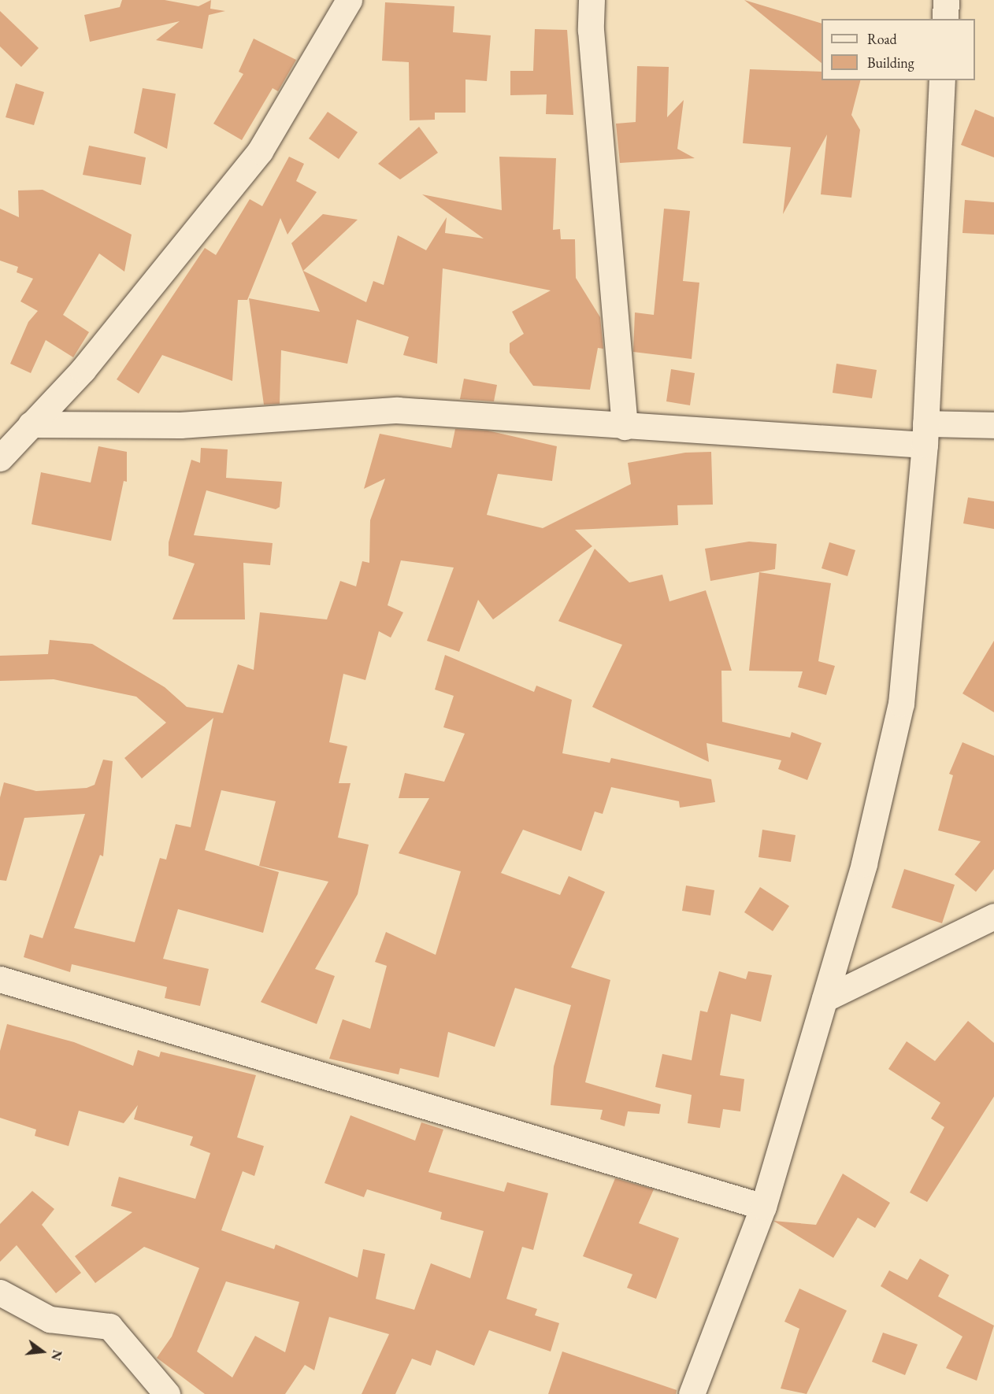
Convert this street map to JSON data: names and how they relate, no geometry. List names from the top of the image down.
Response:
{
  "legend": ["Road", "Building"],
  "north": "right"
}
